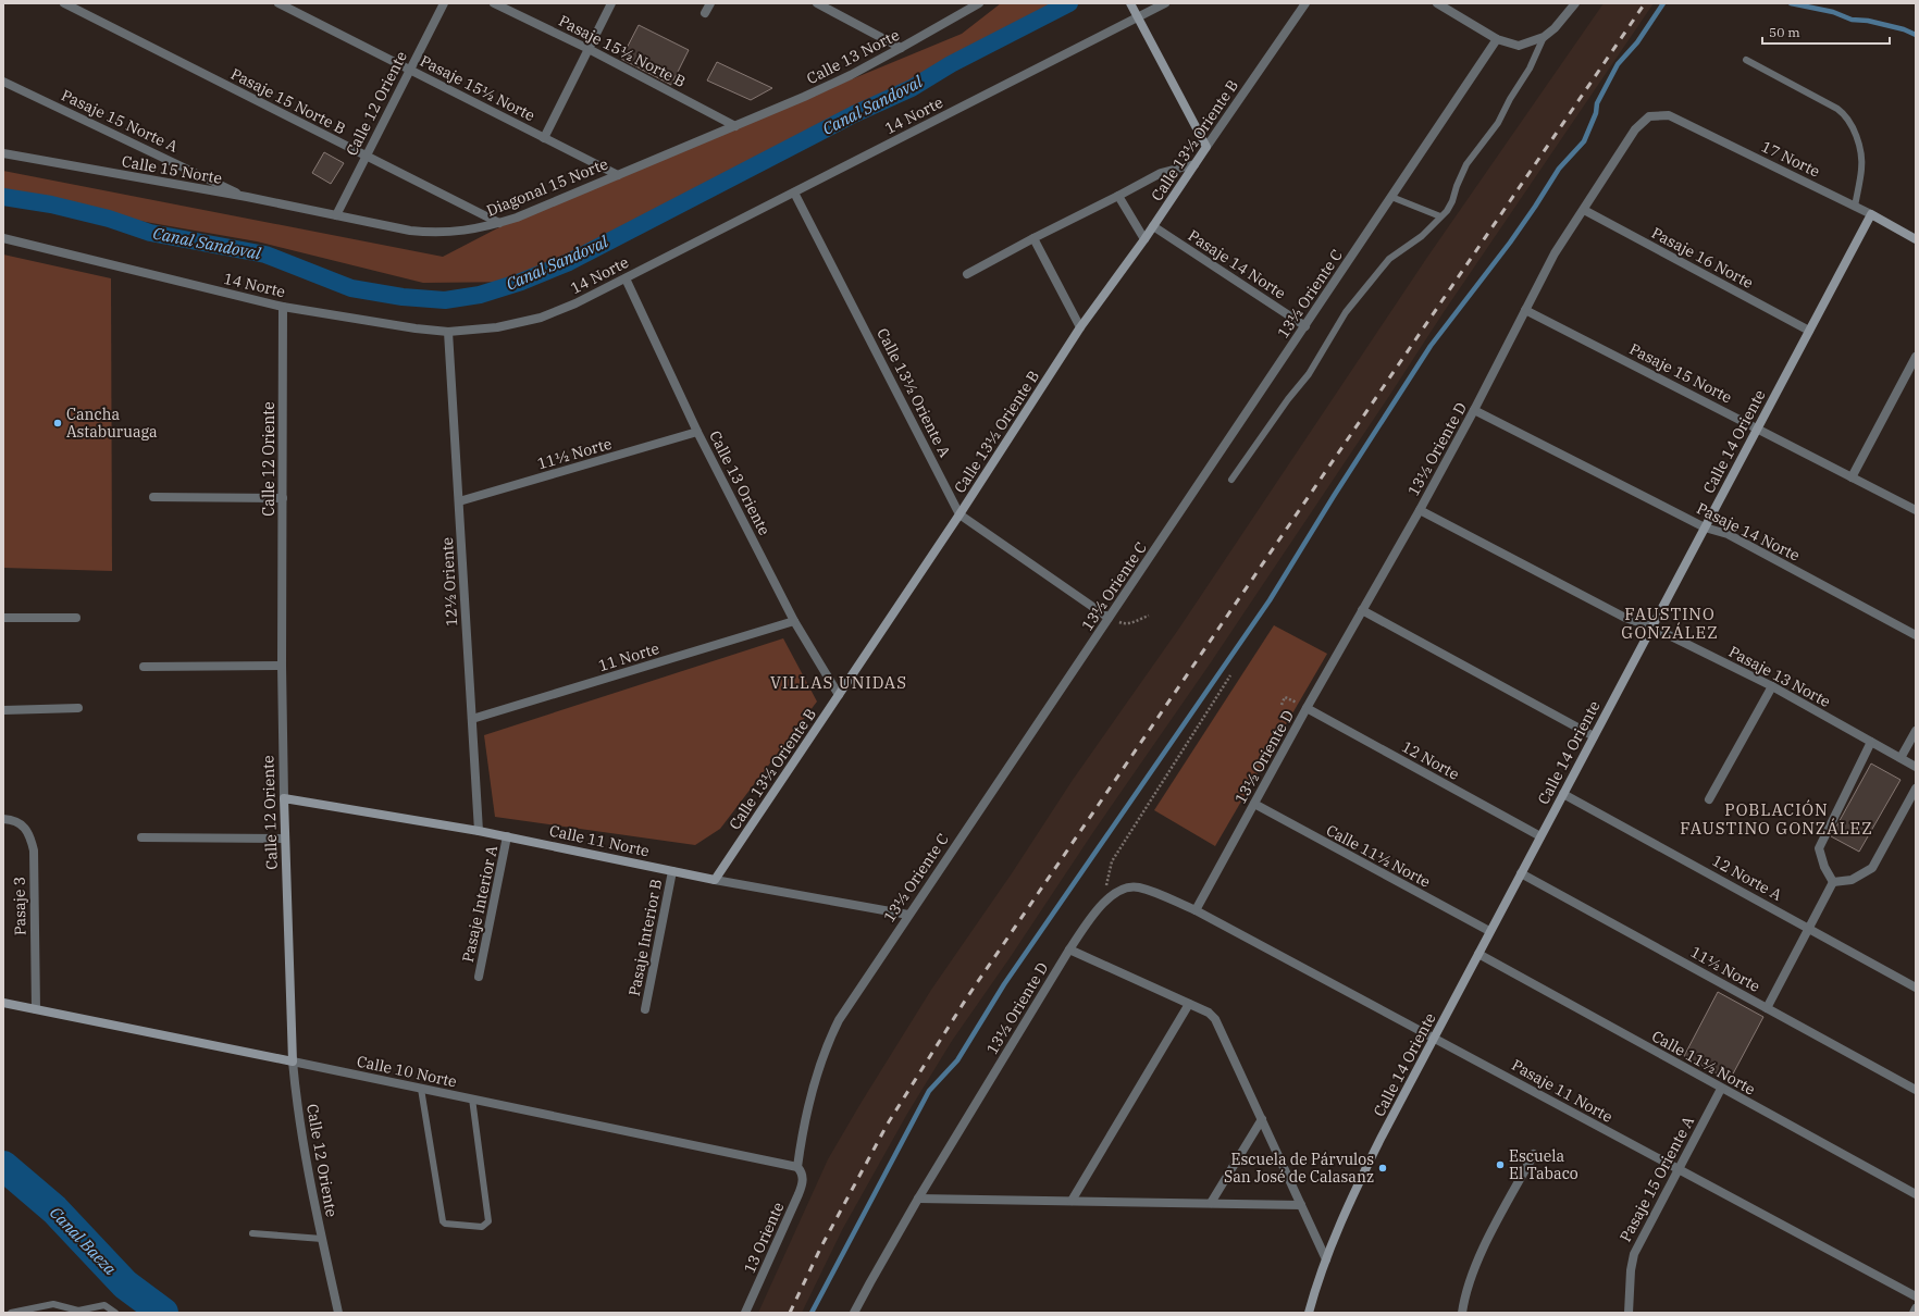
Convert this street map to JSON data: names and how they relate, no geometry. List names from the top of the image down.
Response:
{
  "streets": {
    "street": [
      "Pasaje 15½ Norte B",
      "Calle 13 Norte",
      "Pasaje 15½ Norte",
      "Pasaje 15 Norte B",
      "Calle 12 Oriente",
      "14 Norte",
      "Pasaje 15 Norte A",
      "Calle 13½ Oriente B",
      "17 Norte",
      "Calle 15 Norte",
      "Diagonal 15 Norte",
      "Pasaje 16 Norte",
      "Pasaje 14 Norte",
      "13½ Oriente C",
      "Pasaje 15 Norte",
      "Calle 13½ Oriente A",
      "Calle 14 Oriente",
      "13½ Oriente D",
      "11½ Norte",
      "Calle 13 Oriente",
      "12½ Oriente",
      "11 Norte",
      "Pasaje 13 Norte",
      "12 Norte",
      "Calle 11 Norte",
      "Calle 11½ Norte",
      "12 Norte A",
      "Pasaje Interior A",
      "Pasaje 3",
      "Pasaje Interior B",
      "Calle 10 Norte",
      "Pasaje 11 Norte",
      "Pasaje 15 Oriente A",
      "13 Oriente"
    ]
  },
  "crossings": [
    ["Pasaje 15½ Norte B", "Calle 13 Norte"],
    ["Pasaje 15½ Norte B", "Diagonal 15 Norte"],
    ["Calle 13 Norte", "Diagonal 15 Norte"],
    ["Pasaje 15½ Norte", "Calle 12 Oriente"],
    ["Pasaje 15½ Norte", "Diagonal 15 Norte"],
    ["Pasaje 15 Norte B", "Calle 12 Oriente"],
    ["Pasaje 15 Norte B", "Diagonal 15 Norte"],
    ["Calle 12 Oriente", "14 Norte"],
    ["Calle 12 Oriente", "Calle 15 Norte"],
    ["Calle 12 Oriente", "Diagonal 15 Norte"],
    ["Calle 12 Oriente", "Calle 11 Norte"],
    ["Calle 12 Oriente", "Calle 10 Norte"],
    ["14 Norte", "Calle 13½ Oriente A"],
    ["14 Norte", "Calle 13 Oriente"],
    ["14 Norte", "12½ Oriente"],
    ["Pasaje 15 Norte A", "Calle 15 Norte"],
    ["Calle 13½ Oriente B", "Pasaje 14 Norte"],
    ["Calle 13½ Oriente B", "Calle 13½ Oriente A"],
    ["Calle 13½ Oriente B", "Calle 13 Oriente"],
    ["Calle 13½ Oriente B", "Calle 11 Norte"],
    ["17 Norte", "Calle 14 Oriente"],
    ["17 Norte", "13½ Oriente D"],
    ["Calle 15 Norte", "Diagonal 15 Norte"],
    ["Pasaje 16 Norte", "Calle 14 Oriente"],
    ["Pasaje 16 Norte", "13½ Oriente D"],
    ["Pasaje 14 Norte", "13½ Oriente C"],
    ["Pasaje 14 Norte", "Calle 14 Oriente"],
    ["Pasaje 14 Norte", "13½ Oriente D"],
    ["13½ Oriente C", "Calle 13½ Oriente A"],
    ["13½ Oriente C", "Calle 11 Norte"],
    ["13½ Oriente C", "Calle 10 Norte"],
    ["13½ Oriente C", "13 Oriente"],
    ["Pasaje 15 Norte", "Calle 14 Oriente"],
    ["Pasaje 15 Norte", "13½ Oriente D"],
    ["Calle 14 Oriente", "11½ Norte"],
    ["Calle 14 Oriente", "Pasaje 13 Norte"],
    ["Calle 14 Oriente", "12 Norte"],
    ["Calle 14 Oriente", "Calle 11½ Norte"],
    ["Calle 14 Oriente", "12 Norte A"],
    ["Calle 14 Oriente", "Pasaje 11 Norte"],
    ["13½ Oriente D", "Pasaje 13 Norte"],
    ["13½ Oriente D", "12 Norte"],
    ["13½ Oriente D", "Calle 11½ Norte"],
    ["13½ Oriente D", "Pasaje 11 Norte"],
    ["11½ Norte", "Calle 13 Oriente"],
    ["11½ Norte", "12½ Oriente"],
    ["Calle 13 Oriente", "11 Norte"],
    ["12½ Oriente", "11 Norte"],
    ["12½ Oriente", "Calle 11 Norte"],
    ["Calle 11 Norte", "Pasaje Interior A"],
    ["Calle 11 Norte", "Pasaje Interior B"],
    ["Calle 11½ Norte", "Pasaje 15 Oriente A"],
    ["Pasaje 3", "Calle 10 Norte"],
    ["Calle 10 Norte", "13 Oriente"],
    ["Pasaje 11 Norte", "Pasaje 15 Oriente A"]
  ],
  "districts": ["FAUSTINO GONZÁLEZ", "VILLAS UNIDAS", "POBLACIÓN FAUSTINO GONZÁLEZ"],
  "water": ["Canal Sandoval", "Canal Baeza"],
  "places": ["Cancha Astaburuaga", "Escuela El Tabaco", "Escuela de Párvulos San José de Calasanz"],
  "scale_bar": "50 m"
}
